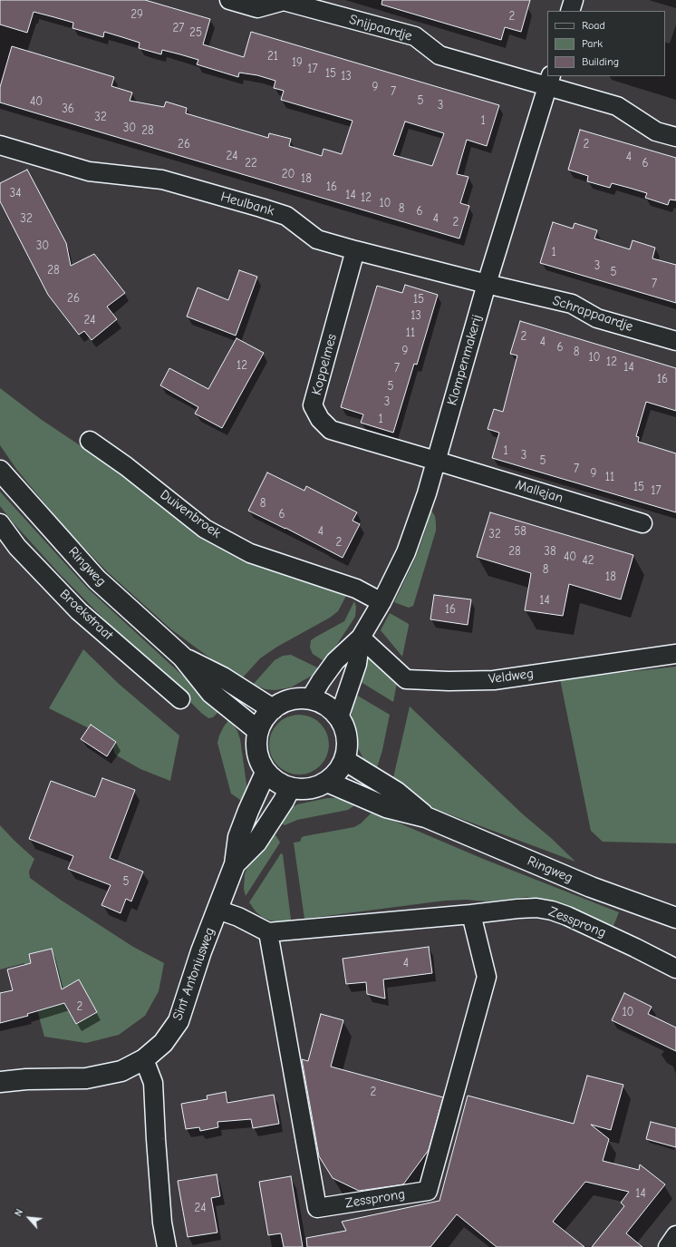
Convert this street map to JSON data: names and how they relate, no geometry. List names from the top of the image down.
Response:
{
  "streets": {
    "main road": ["Ringweg", "Sint Antoniusweg"],
    "street": [
      "Snijpaardje",
      "Heulbank",
      "Schrappaardje",
      "Klompenmakerij",
      "Koppelmes",
      "Mallejan",
      "Duivenbroek",
      "Broekstraat",
      "Veldweg",
      "Zessprong"
    ]
  },
  "crossings": [
    ["Snijpaardje", "Klompenmakerij"],
    ["Heulbank", "Schrappaardje"],
    ["Heulbank", "Klompenmakerij"],
    ["Heulbank", "Koppelmes"],
    ["Schrappaardje", "Klompenmakerij"],
    ["Klompenmakerij", "Koppelmes"],
    ["Klompenmakerij", "Mallejan"],
    ["Klompenmakerij", "Duivenbroek"],
    ["Klompenmakerij", "Ringweg"],
    ["Klompenmakerij", "Veldweg"],
    ["Klompenmakerij", "Sint Antoniusweg"],
    ["Koppelmes", "Mallejan"],
    ["Ringweg", "Sint Antoniusweg"]
  ],
  "house_numbers": [
    "29",
    "2",
    "27",
    "25",
    "21",
    "19",
    "17",
    "15",
    "13",
    "9",
    "7",
    "5",
    "40",
    "3",
    "36",
    "32",
    "1",
    "30",
    "28",
    "26",
    "2",
    "24",
    "4",
    "22",
    "6",
    "20",
    "18",
    "16",
    "34",
    "14",
    "12",
    "10",
    "8",
    "6",
    "32",
    "4",
    "2",
    "30",
    "1",
    "3",
    "28",
    "5",
    "7",
    "26",
    "15",
    "13",
    "24",
    "11",
    "2",
    "4",
    "6",
    "9",
    "8",
    "10",
    "12",
    "12",
    "14",
    "7",
    "16",
    "5",
    "3",
    "1",
    "1",
    "3",
    "5",
    "7",
    "9",
    "11",
    "15",
    "17",
    "8",
    "6",
    "4",
    "58",
    "32",
    "2",
    "28",
    "38",
    "40",
    "42",
    "8",
    "18",
    "14",
    "16",
    "5",
    "4",
    "2",
    "10",
    "2",
    "14",
    "24"
  ],
  "legend": ["Road", "Park", "Building"],
  "north": "top left"
}
